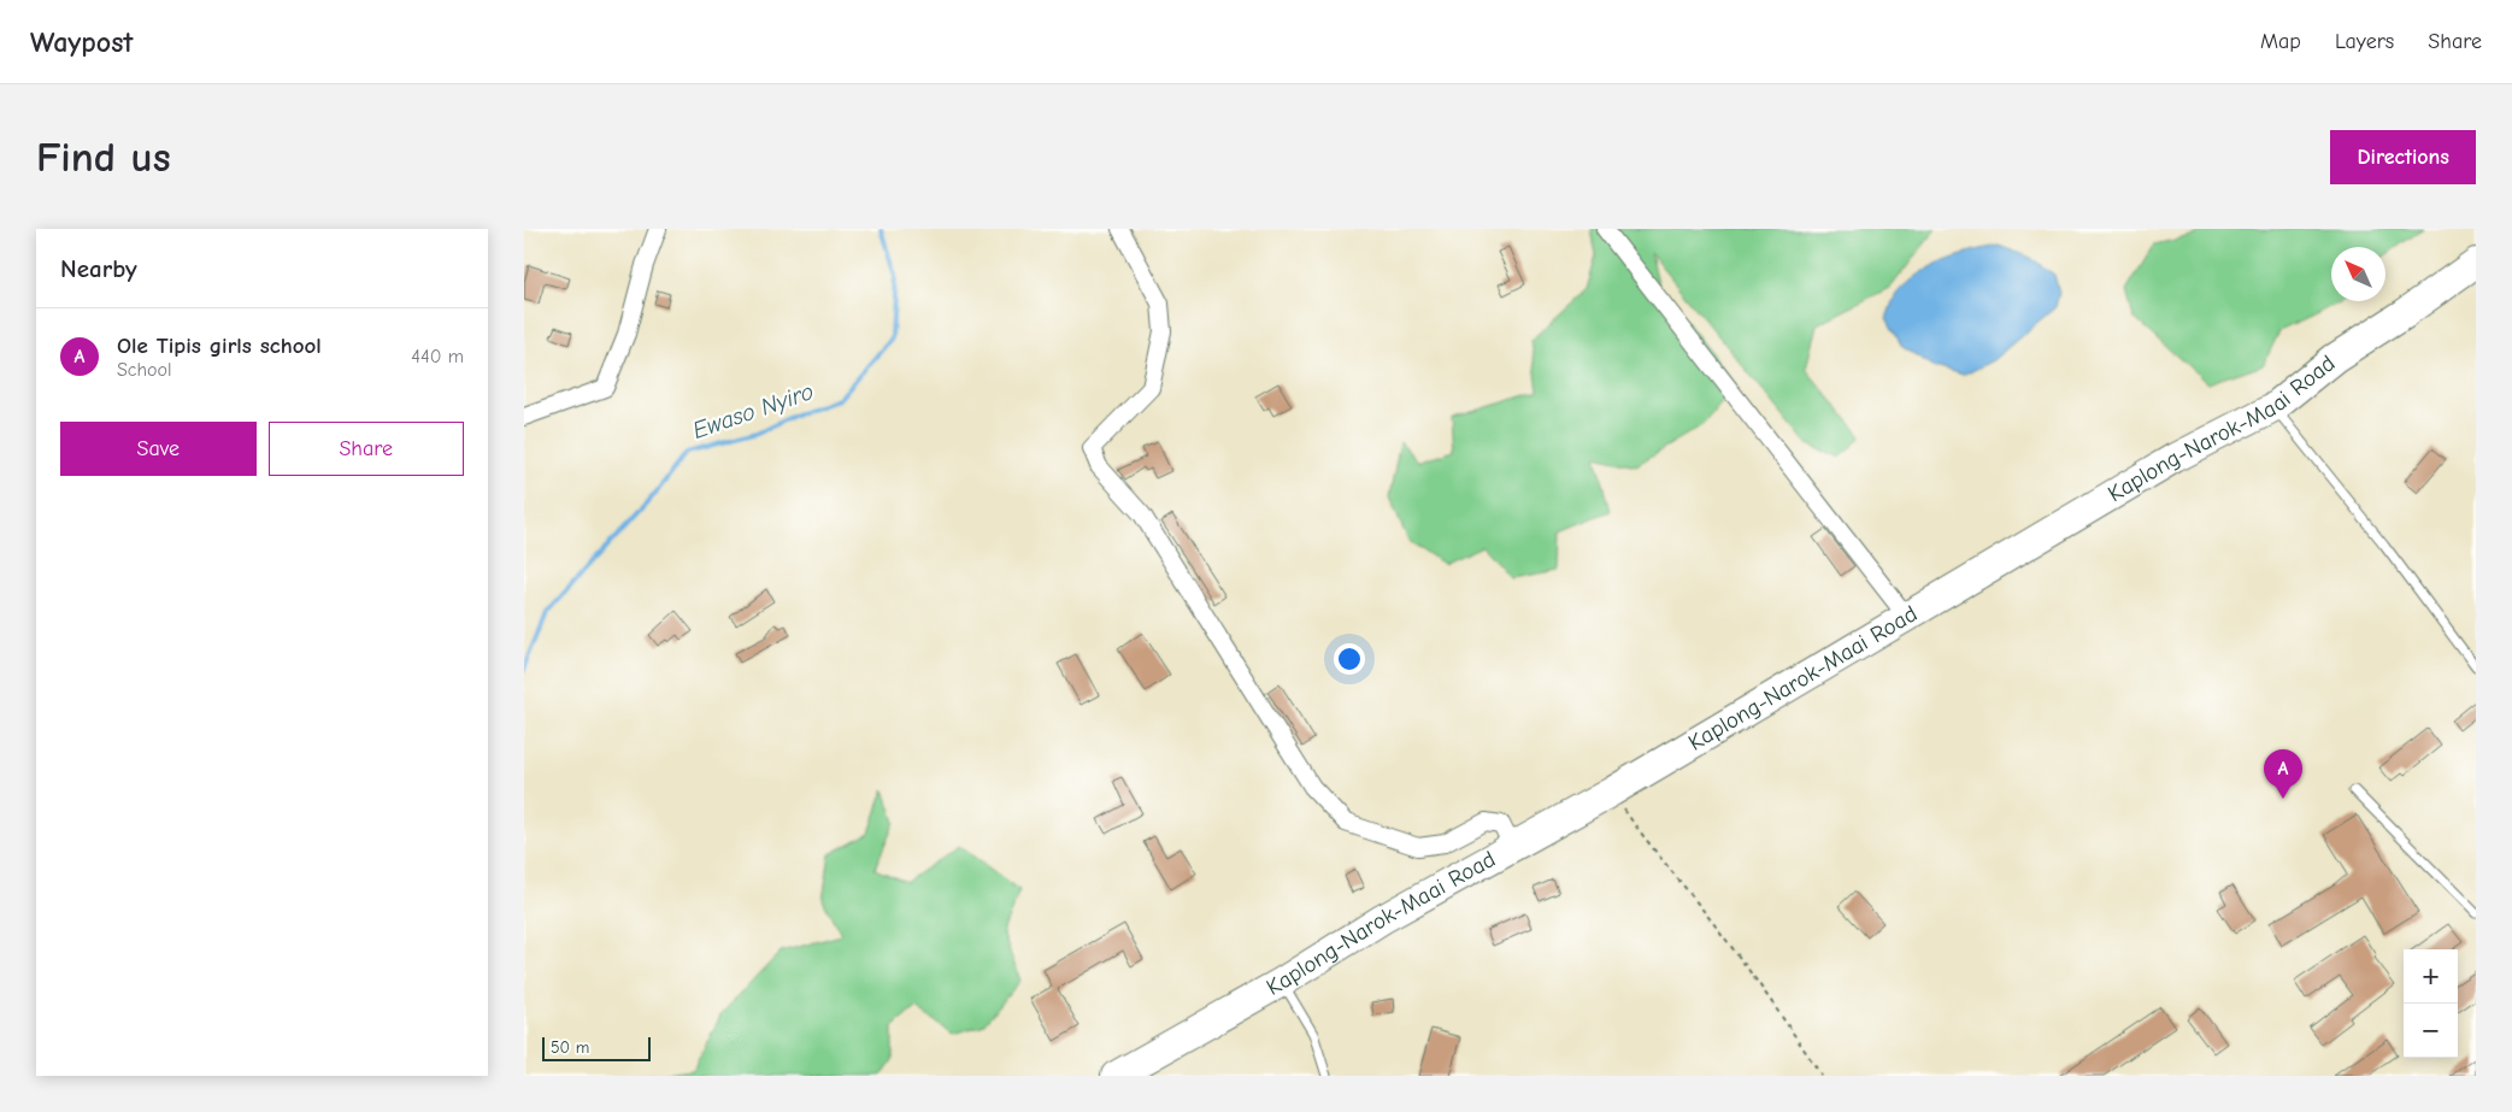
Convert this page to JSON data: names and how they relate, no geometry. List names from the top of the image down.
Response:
{
  "streets": {
    "highway": ["Kaplong-Narok-Maai Road"]
  },
  "water": ["Ewaso Nyiro"],
  "scale_bar": "50 m",
  "north": "top left",
  "page": {
    "header": "Waypost",
    "nav": ["Map", "Layers", "Share"],
    "buttons": [
      "Directions",
      ["Save", "Share"]
    ],
    "title": "Find us",
    "heading": "Nearby",
    "list": [
      {
        "mark": "A",
        "name": "Ole Tipis girls school",
        "note": "School",
        "value": "440 m"
      }
    ],
    "pins": "A",
    "map_buttons": ["+", "−"],
    "scale": "50 m"
  }
}
